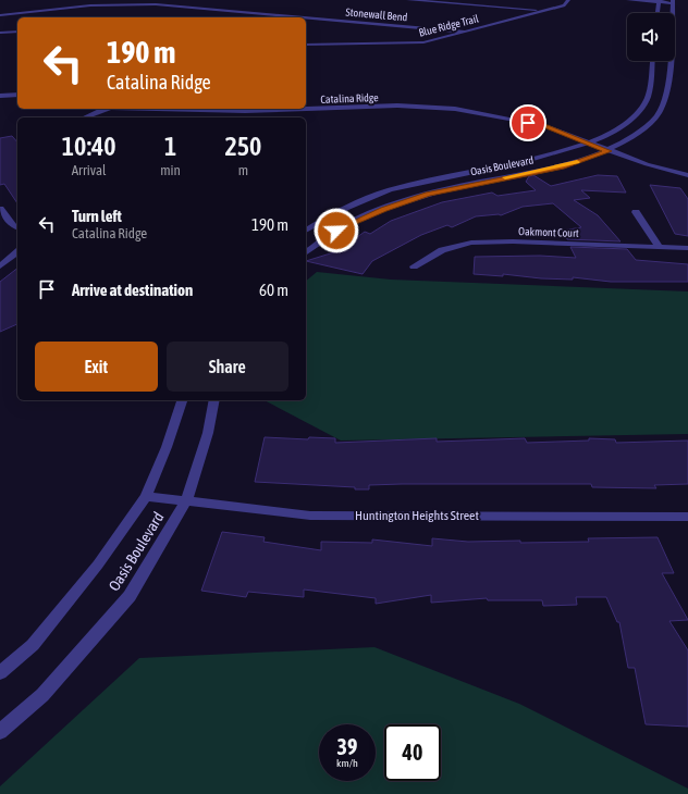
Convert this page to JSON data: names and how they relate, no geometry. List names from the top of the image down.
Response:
{
  "streets": {
    "street": [
      "Stonewall Bend",
      "Blue Ridge Trail",
      "Catalina Ridge",
      "Oasis Boulevard",
      "Oakmont Court",
      "Huntington Heights Street"
    ]
  },
  "crossings": [
    ["Stonewall Bend", "Blue Ridge Trail"],
    ["Catalina Ridge", "Oasis Boulevard"],
    ["Oasis Boulevard", "Huntington Heights Street"]
  ],
  "page": {
    "turn": ["190 m", "Catalina Ridge"],
    "eta": [
      "10:40",
      "Arrival",
      "1",
      "min",
      "250",
      "m"
    ],
    "list": [
      {
        "name": "Turn left",
        "note": "Catalina Ridge",
        "value": "190 m"
      },
      {
        "name": "Arrive at destination",
        "value": "60 m"
      }
    ],
    "buttons": ["Exit", "Share"],
    "speed": "39 km/h",
    "limit": "40"
  }
}
